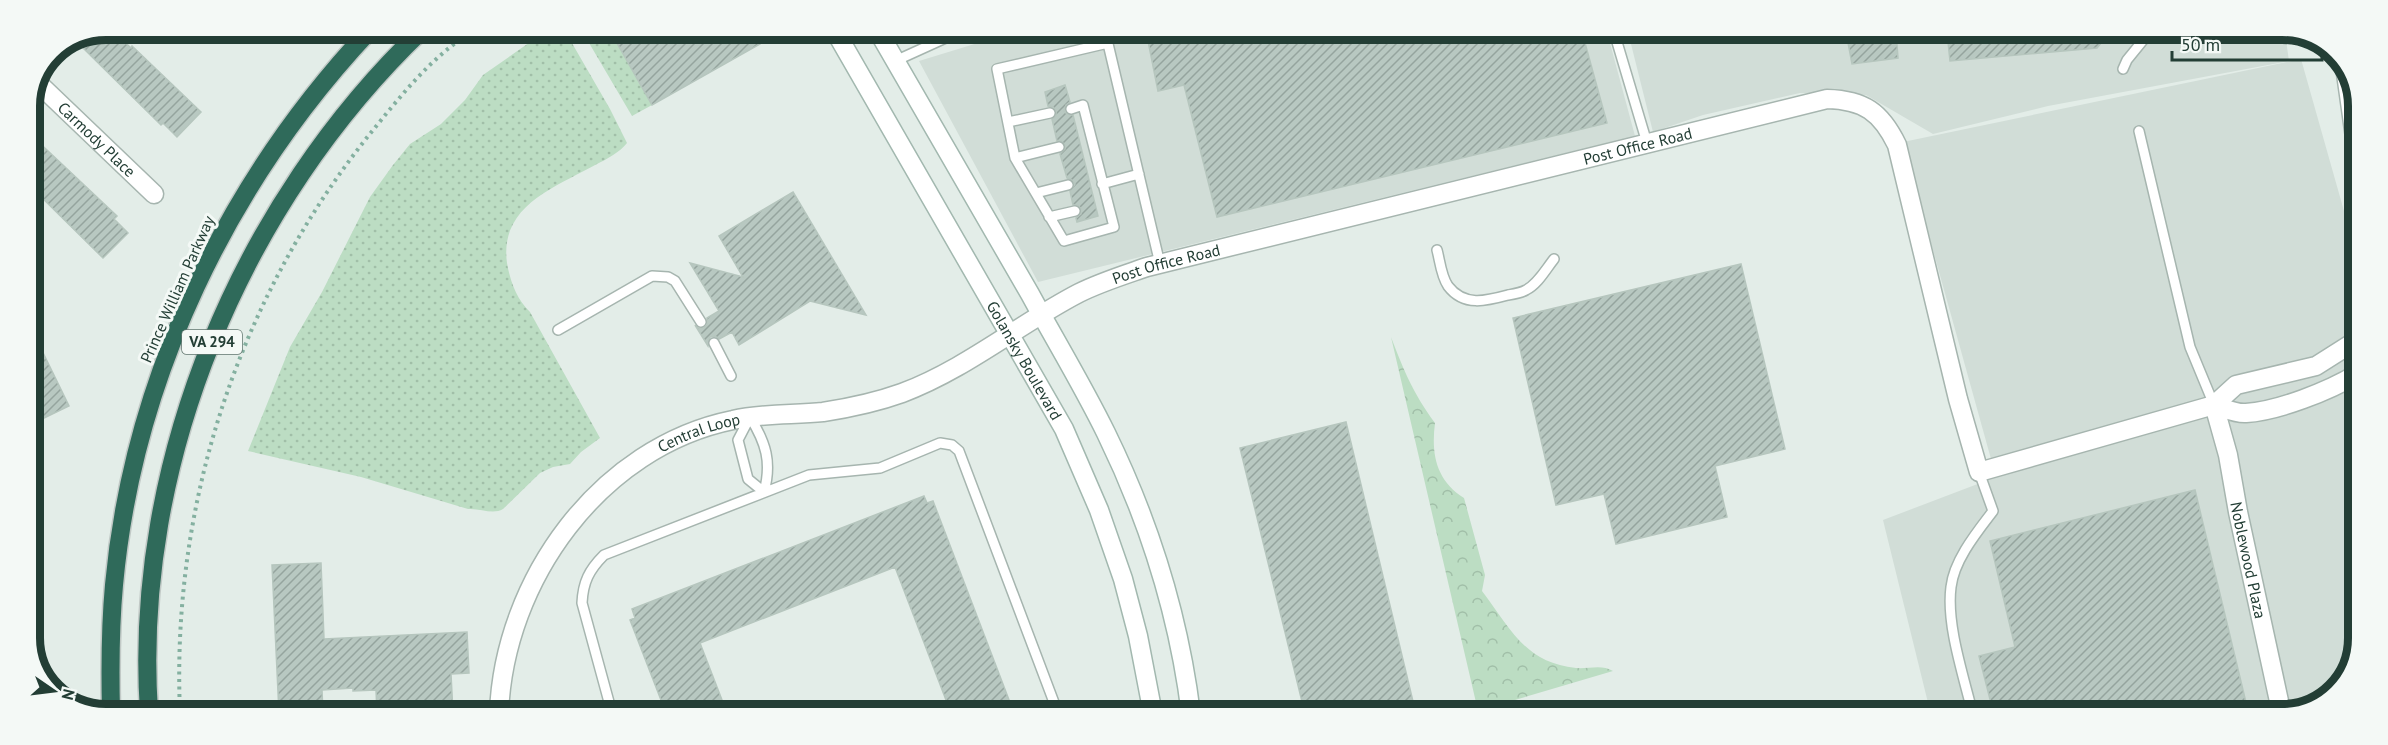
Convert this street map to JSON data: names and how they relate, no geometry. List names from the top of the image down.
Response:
{
  "streets": {
    "highway": ["Prince William Parkway", "VA 294"],
    "street": [
      "Carmody Place",
      "Post Office Road",
      "Golansky Boulevard",
      "Central Loop",
      "Noblewood Plaza"
    ]
  },
  "crossings": [
    ["Post Office Road", "Central Loop"],
    ["Golansky Boulevard", "Central Loop"]
  ],
  "scale_bar": "50 m",
  "north": "right"
}
